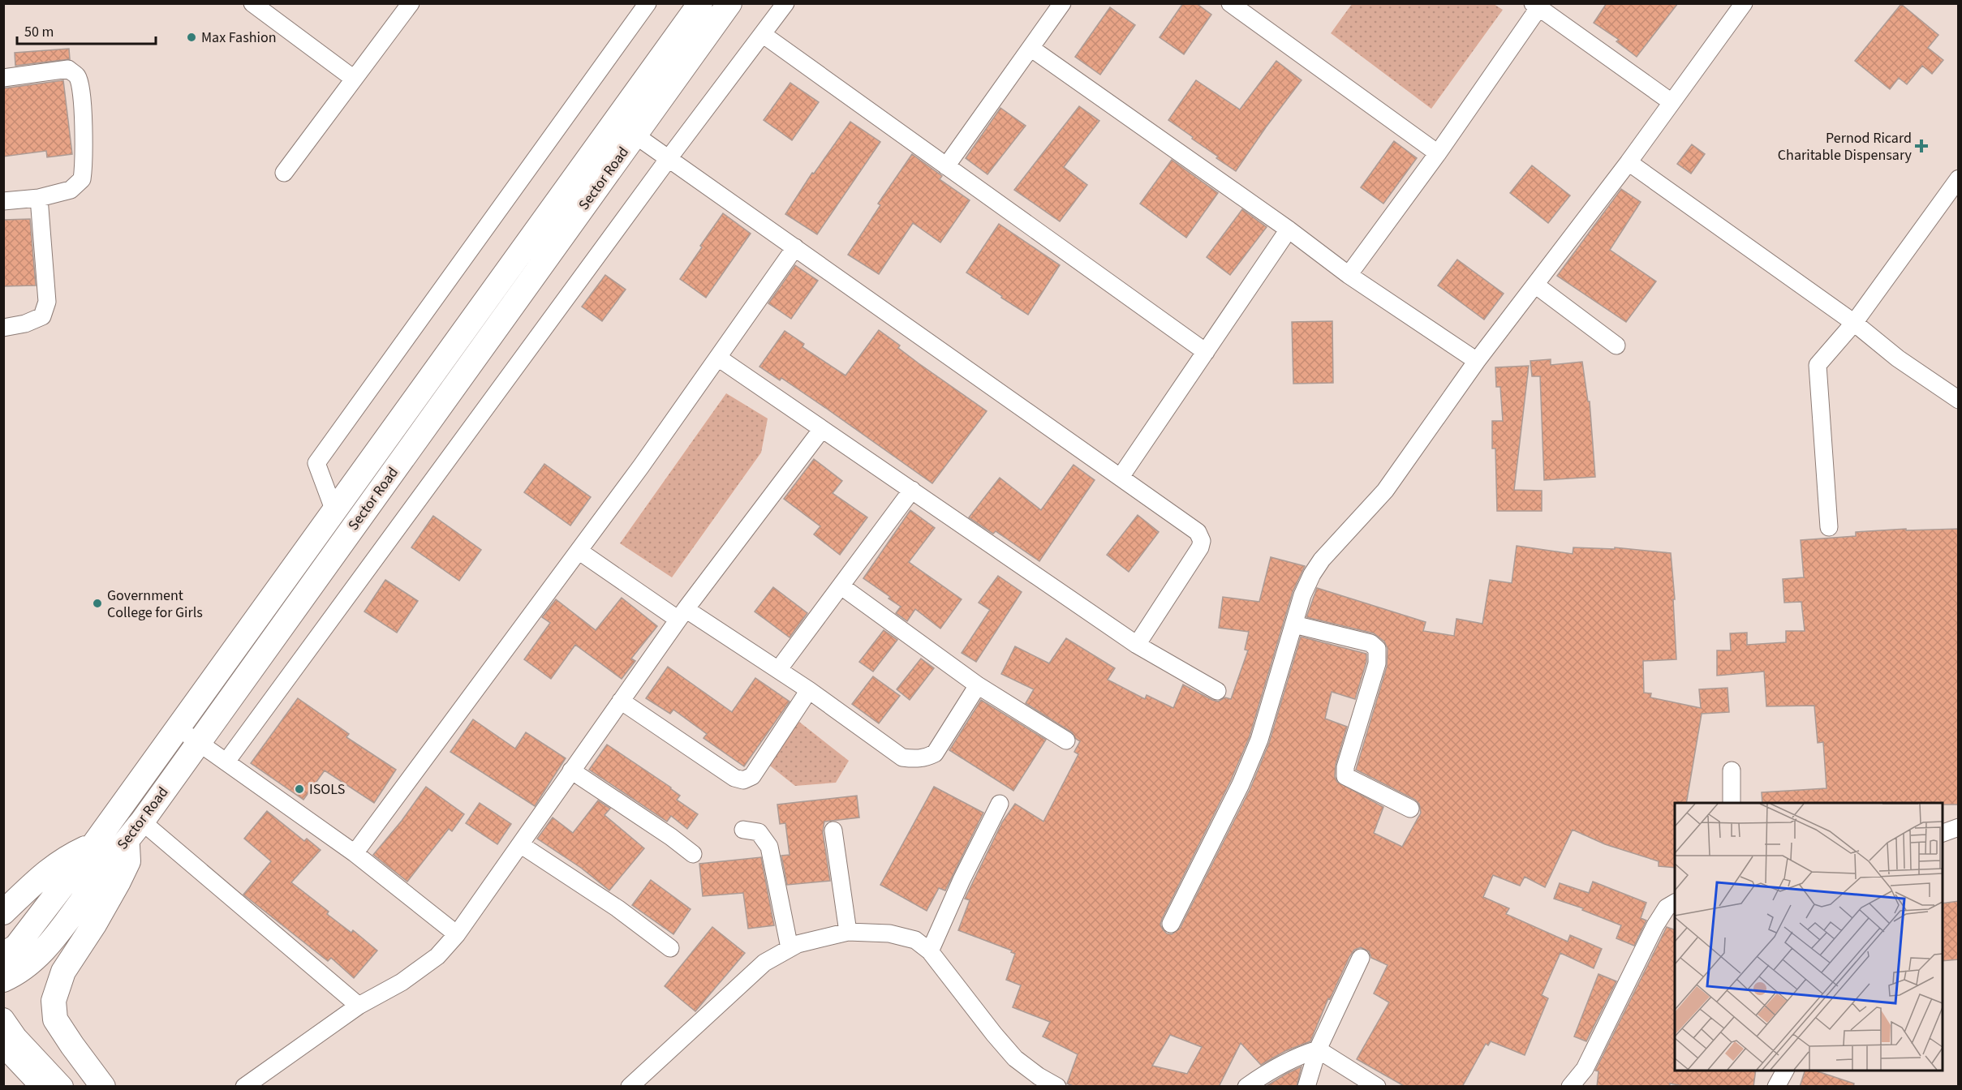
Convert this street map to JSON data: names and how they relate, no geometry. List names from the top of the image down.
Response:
{
  "streets": {
    "main road": ["Sector Road"]
  },
  "places": {
    "other": ["Max Fashion", "Government College for Girls", "ISOLS"],
    "health": ["Pernod Ricard Charitable Dispensary"]
  },
  "scale_bar": "50 m"
}
